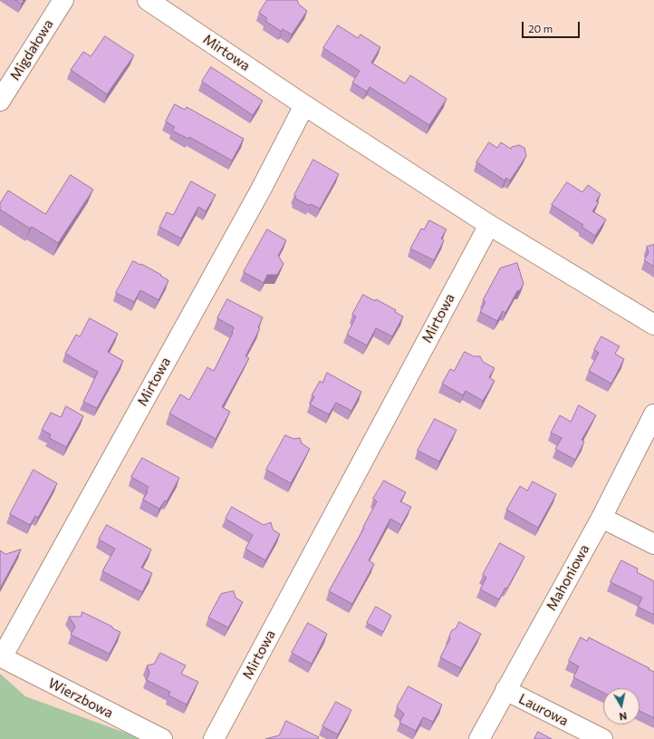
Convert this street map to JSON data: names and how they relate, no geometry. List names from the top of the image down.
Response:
{
  "streets": {
    "street": [
      "Migdałowa",
      "Mirtowa",
      "Mahoniowa",
      "Wierzbowa",
      "Laurowa"
    ]
  },
  "crossings": [
    ["Mirtowa", "Wierzbowa"],
    ["Mahoniowa", "Laurowa"]
  ],
  "scale_bar": "20 m",
  "north": "bottom"
}
